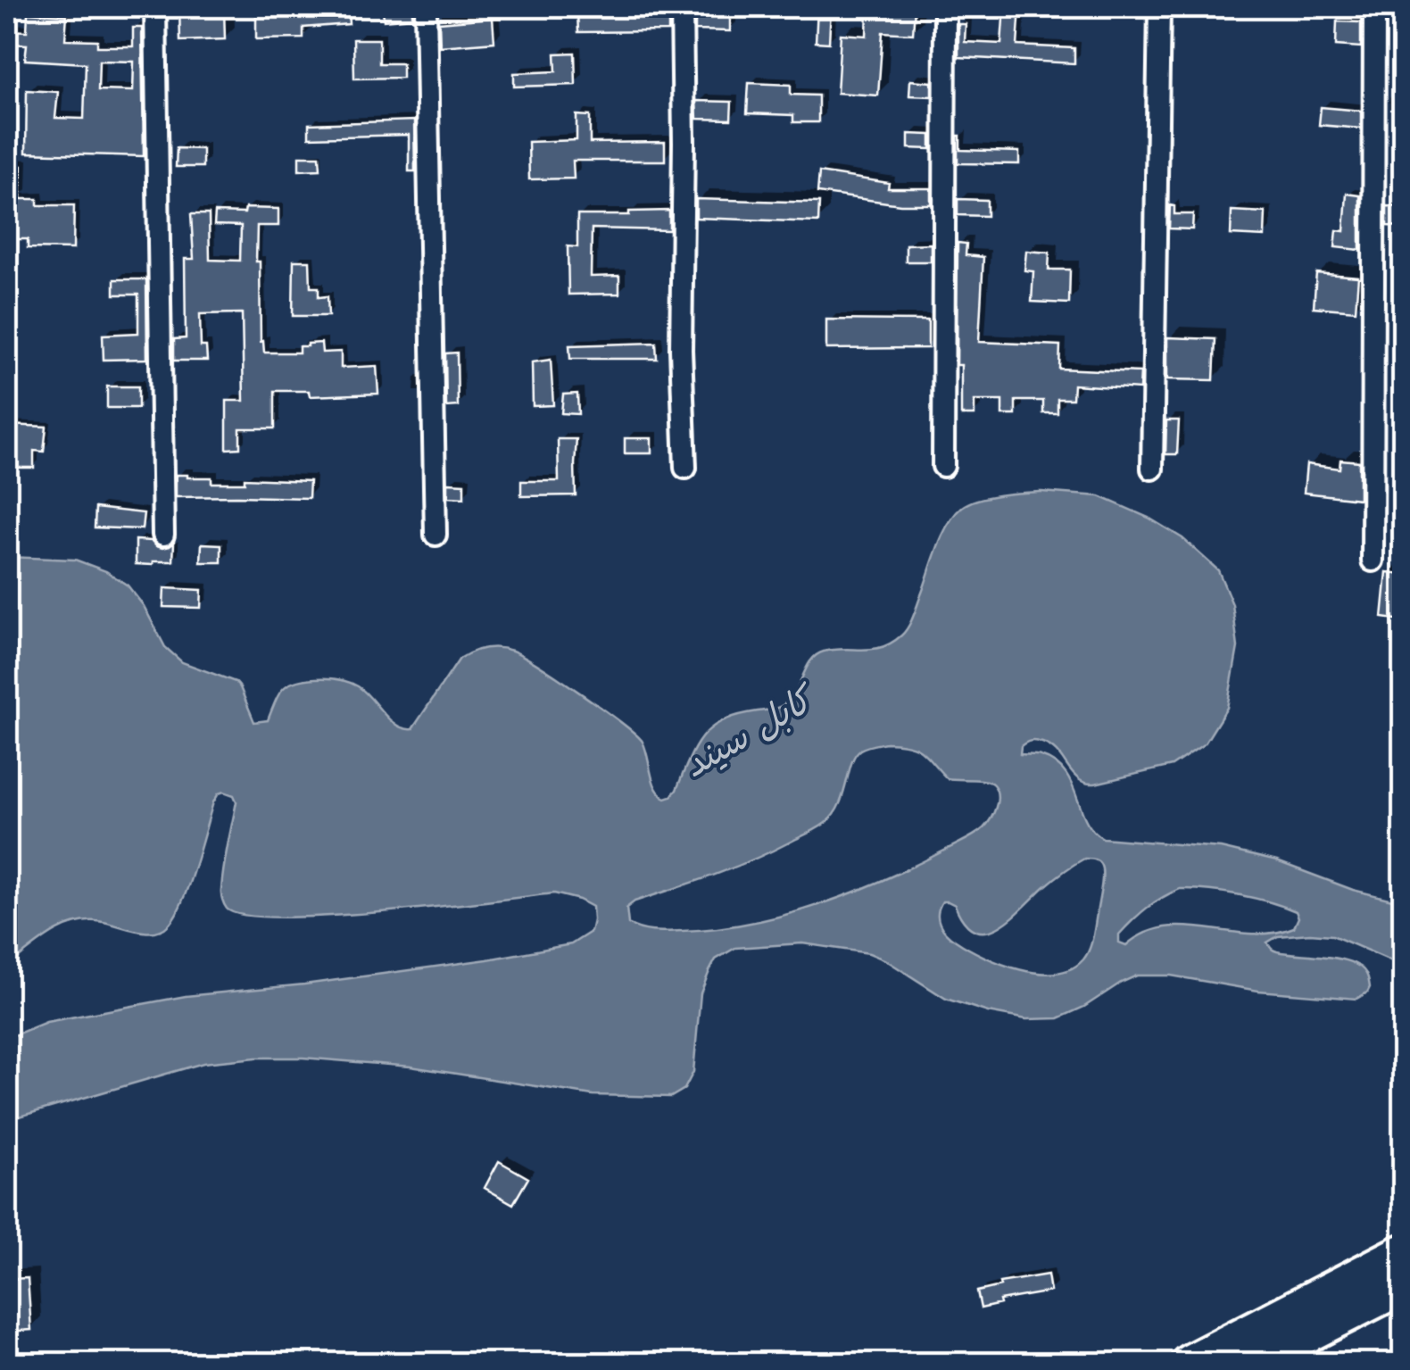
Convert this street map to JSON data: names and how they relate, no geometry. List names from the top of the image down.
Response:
{
  "water": ["کابل سيند"]
}
